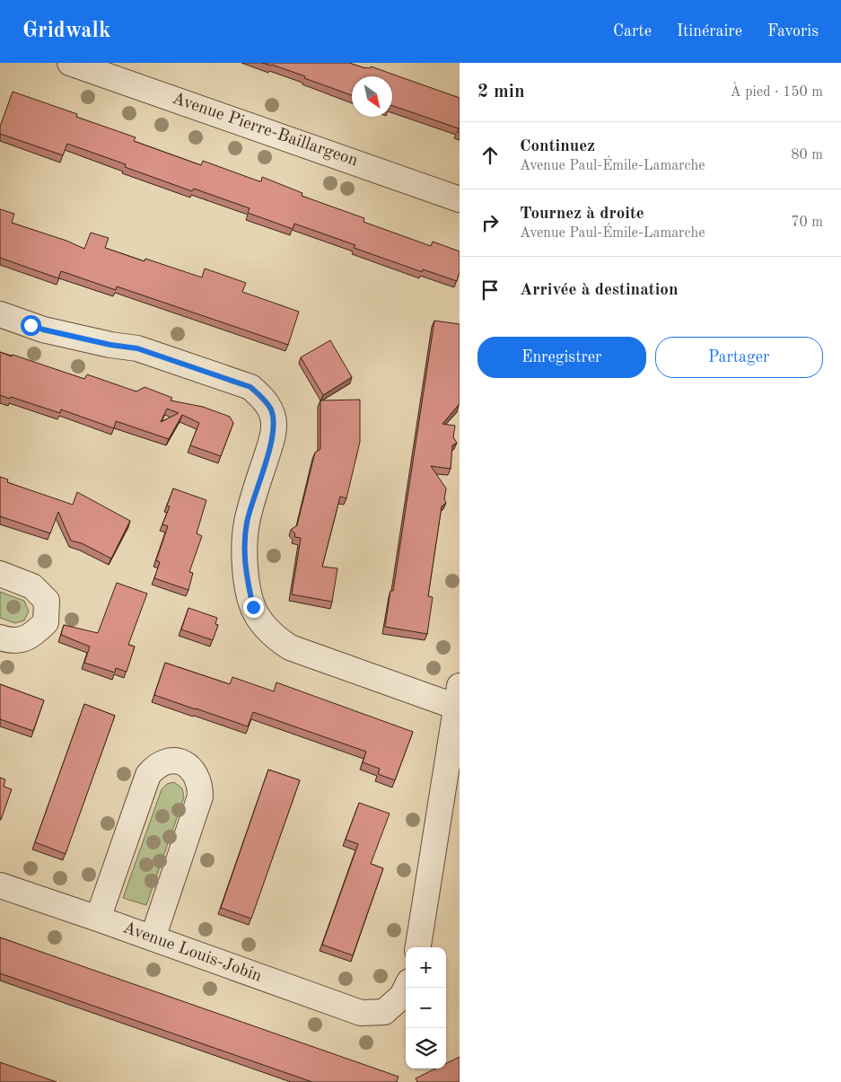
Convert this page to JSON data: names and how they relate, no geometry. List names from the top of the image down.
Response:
{
  "streets": {
    "street": ["Avenue Pierre-Baillargeon", "Avenue Louis-Jobin"]
  },
  "north": "bottom right",
  "page": {
    "header": "Gridwalk",
    "nav": ["Carte", "Itinéraire", "Favoris"],
    "heading": ["2 min", "À pied · 150 m"],
    "list": [
      ["Continuez", "Avenue Paul-Émile-Lamarche", "80 m"],
      ["Tournez à droite", "Avenue Paul-Émile-Lamarche", "70 m"],
      "Arrivée à destination"
    ],
    "buttons": ["Enregistrer", "Partager"],
    "map_buttons": ["+", "−"]
  }
}
